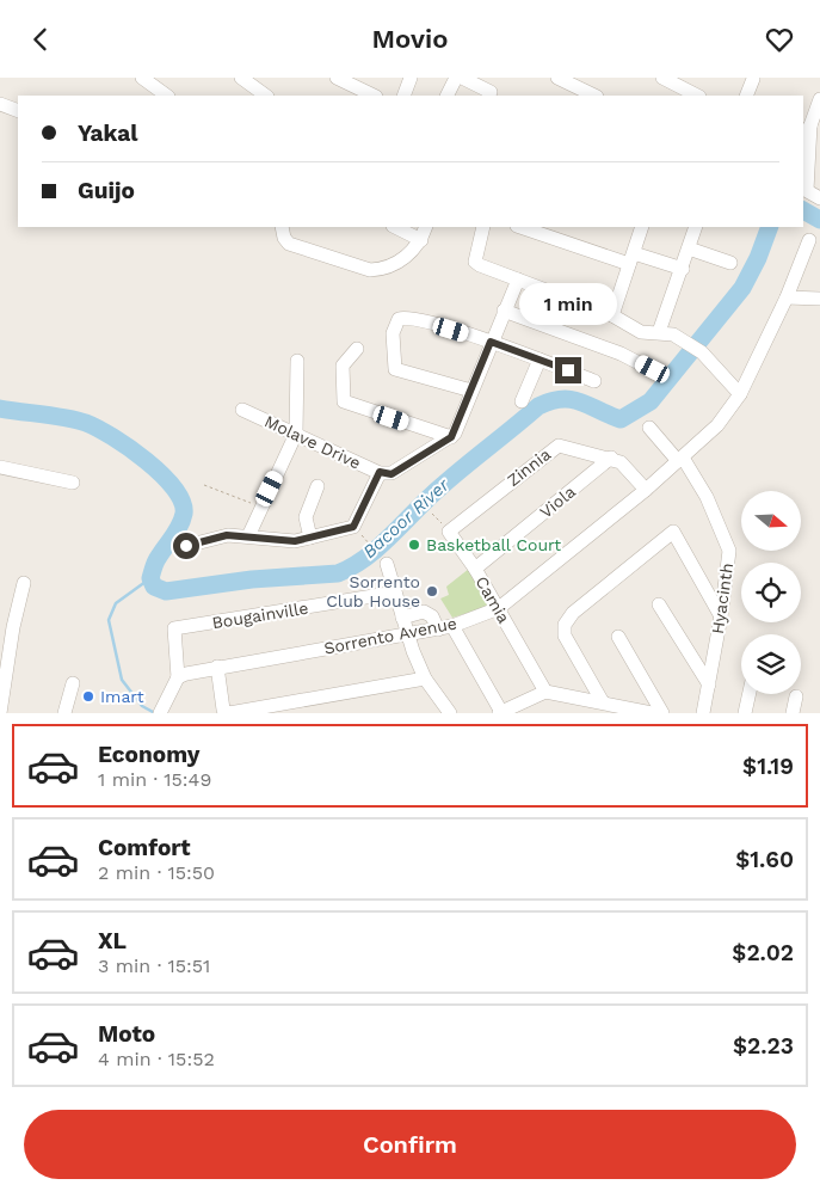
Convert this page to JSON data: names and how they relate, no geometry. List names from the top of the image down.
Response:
{
  "streets": {
    "street": [
      "Molave Drive",
      "Zinnia",
      "Viola",
      "Hyacinth",
      "Camia",
      "Bougainville",
      "Sorrento Avenue"
    ]
  },
  "crossings": [
    ["Zinnia", "Viola"],
    ["Zinnia", "Camia"],
    ["Zinnia", "Sorrento Avenue"],
    ["Viola", "Camia"],
    ["Hyacinth", "Sorrento Avenue"],
    ["Camia", "Sorrento Avenue"],
    ["Bougainville", "Sorrento Avenue"]
  ],
  "water": ["Bacoor River"],
  "places": ["Basketball Court", "Sorrento Club House", "Imart"],
  "north": "right",
  "page": {
    "header": "Movio",
    "banner": ["Yakal", "Guijo"],
    "bubble": "1 min",
    "list": [
      {
        "name": "Economy",
        "note": "1 min · 15:49",
        "value": "$1.19"
      },
      {
        "name": "Comfort",
        "note": "2 min · 15:50",
        "value": "$1.60"
      },
      {
        "name": "XL",
        "note": "3 min · 15:51",
        "value": "$2.02"
      },
      {
        "name": "Moto",
        "note": "4 min · 15:52",
        "value": "$2.23"
      }
    ],
    "buttons": "Confirm"
  }
}
